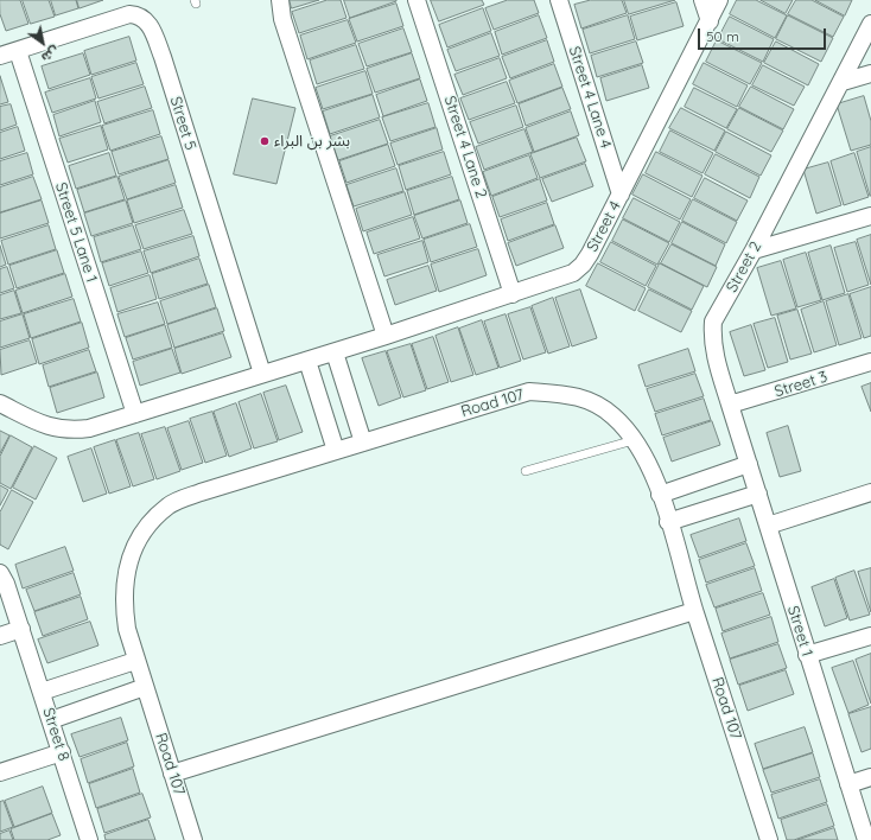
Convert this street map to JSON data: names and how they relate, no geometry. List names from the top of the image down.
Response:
{
  "streets": {
    "street": [
      "Street 4 Lane 4",
      "Street 5",
      "Street 4 Lane 2",
      "Street 4",
      "Street 5 Lane 1",
      "Street 2",
      "Street 3",
      "Road 107",
      "Street 1",
      "Street 8"
    ]
  },
  "crossings": [
    ["Street 4 Lane 4", "Street 4"],
    ["Street 5", "Street 5 Lane 1"],
    ["Street 4 Lane 2", "Street 4"],
    ["Street 2", "Street 3"],
    ["Street 2", "Street 1"]
  ],
  "places": ["بشر بن البراء"],
  "scale_bar": "50 m",
  "north": "bottom right"
}
